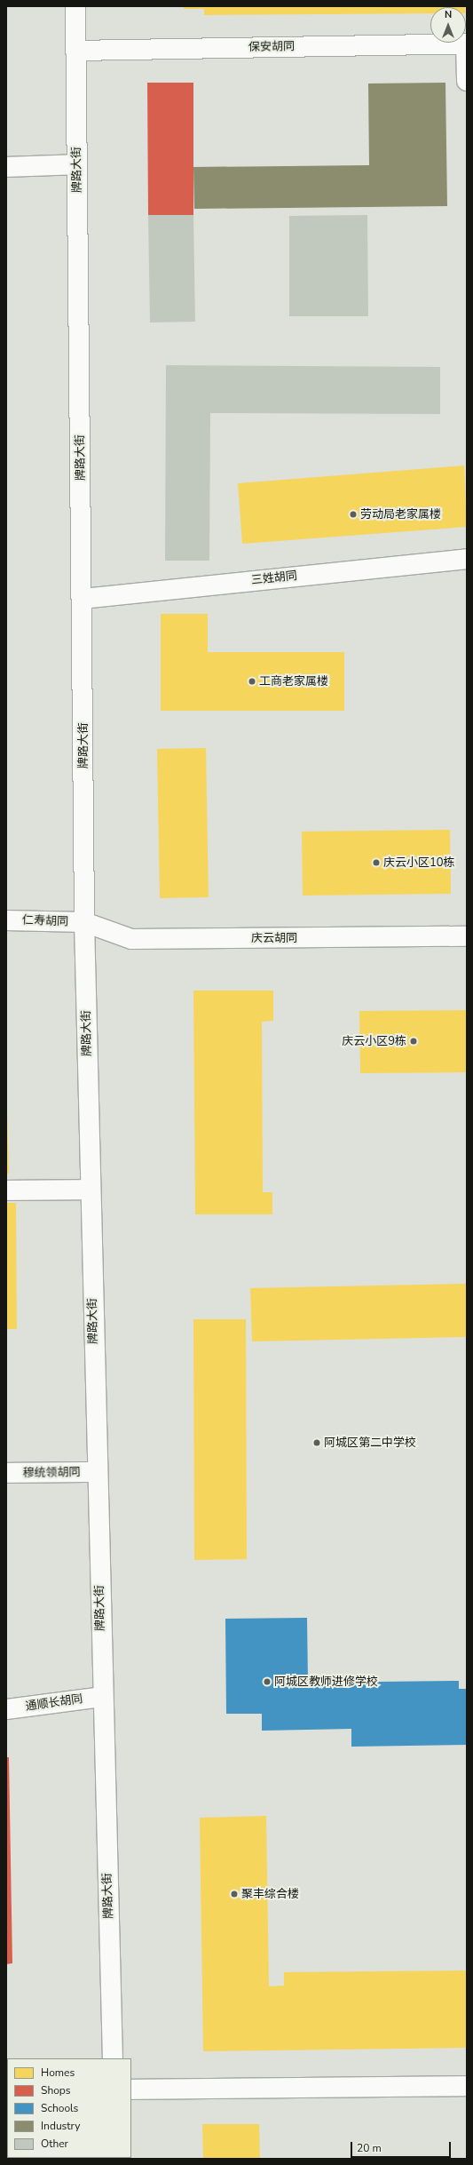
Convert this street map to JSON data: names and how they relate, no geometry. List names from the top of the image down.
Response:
{
  "streets": {
    "street": [
      "保安胡同",
      "牌路大街",
      "三姓胡同",
      "仁寿胡同",
      "庆云胡同",
      "穆统领胡同",
      "通顺长胡同"
    ]
  },
  "crossings": [
    ["保安胡同", "牌路大街"],
    ["牌路大街", "三姓胡同"],
    ["牌路大街", "仁寿胡同"],
    ["牌路大街", "庆云胡同"],
    ["牌路大街", "穆统领胡同"],
    ["牌路大街", "通顺长胡同"],
    ["仁寿胡同", "庆云胡同"]
  ],
  "places": [
    "劳动局老家属楼",
    "工商老家属楼",
    "庆云小区10栋",
    "庆云小区9栋",
    "阿城区第二中学校",
    "阿城区教师进修学校",
    "聚丰综合楼"
  ],
  "legend": [
    "Homes",
    "Shops",
    "Schools",
    "Industry",
    "Other"
  ],
  "scale_bar": "20 m",
  "north": "top"
}
